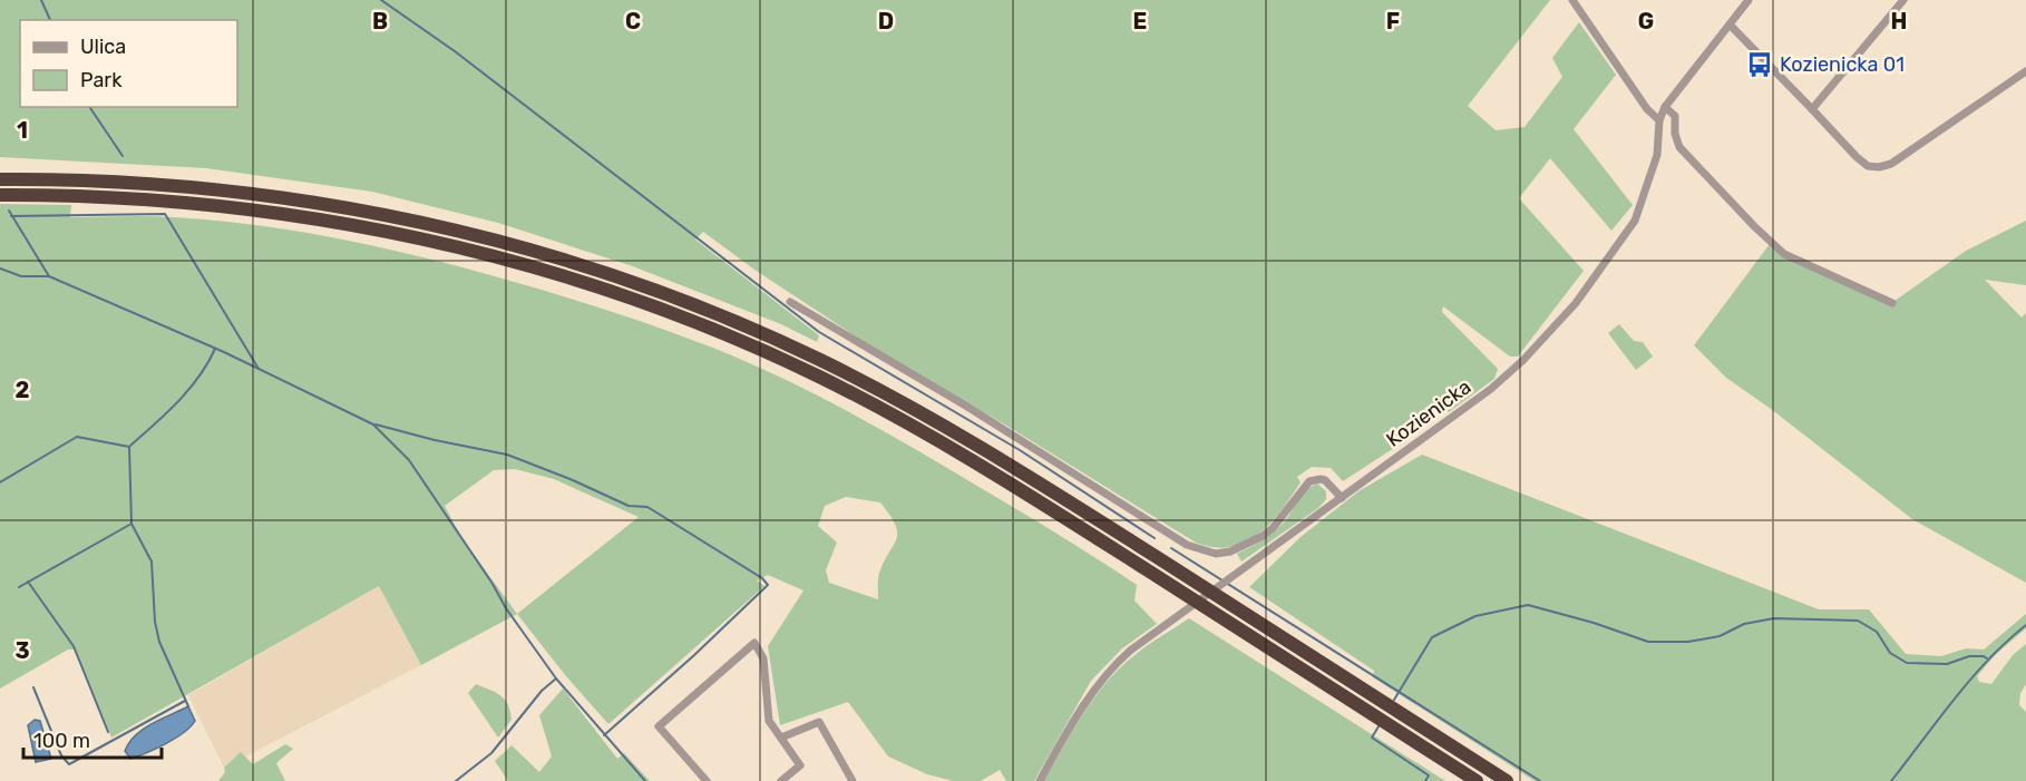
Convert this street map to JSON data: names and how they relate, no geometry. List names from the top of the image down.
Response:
{
  "streets": {
    "street": ["Kozienicka"]
  },
  "places": {
    "bus stop": ["Kozienicka 01"]
  },
  "legend": ["Ulica", "Park"],
  "scale_bar": "100 m",
  "grid": {
    "columns": [
      "B",
      "C",
      "D",
      "E",
      "F",
      "G",
      "H"
    ],
    "rows": ["1", "2", "3"]
  }
}
